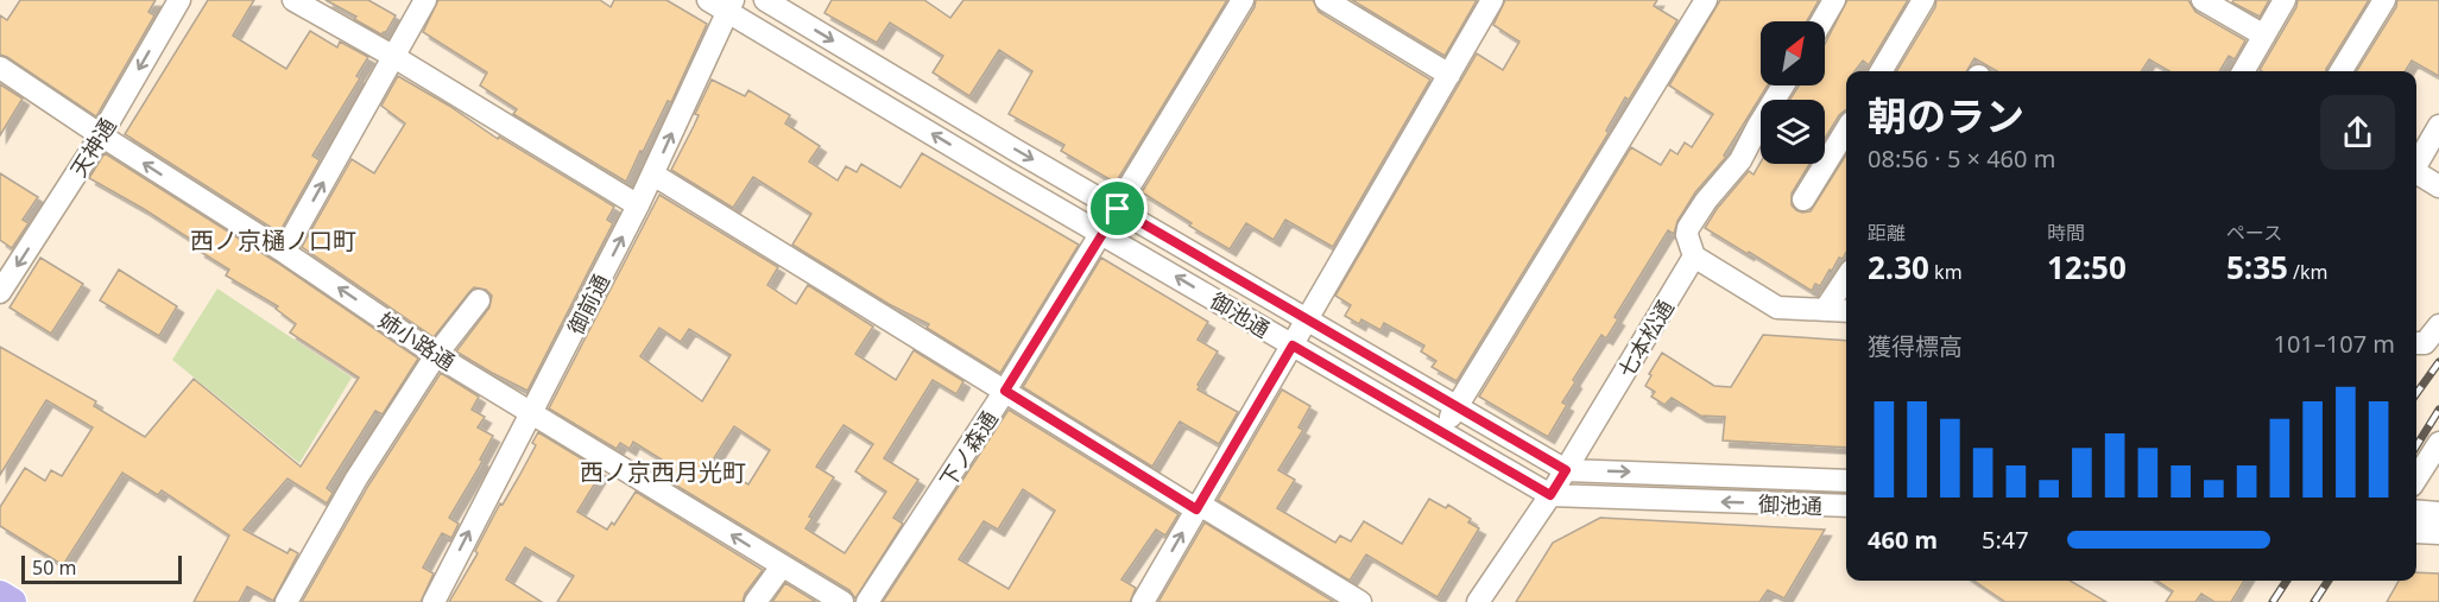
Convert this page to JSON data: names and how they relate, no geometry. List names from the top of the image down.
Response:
{
  "streets": {
    "street": [
      "天神通",
      "御前通",
      "御池通",
      "七本松通",
      "姉小路通",
      "下ノ森通"
    ]
  },
  "crossings": [
    ["天神通", "姉小路通"],
    ["御前通", "御池通"],
    ["御前通", "姉小路通"],
    ["御池通", "七本松通"],
    ["御池通", "下ノ森通"]
  ],
  "one_way": ["天神通", "姉小路通"],
  "districts": ["西ノ京樋ノ口町", "西ノ京西月光町"],
  "scale_bar": "50 m",
  "north": "top right",
  "page": {
    "heading": ["朝のラン", "08:56 · 5 × 460 m"],
    "stats": [
      ["距離", "2.30 km"],
      ["時間", "12:50"],
      ["ペース", "5:35 /km"]
    ],
    "chart": ["獲得標高", "101–107 m"],
    "list": [
      {
        "name": "460 m",
        "note": "5:47"
      }
    ],
    "scale": "50 m"
  }
}
